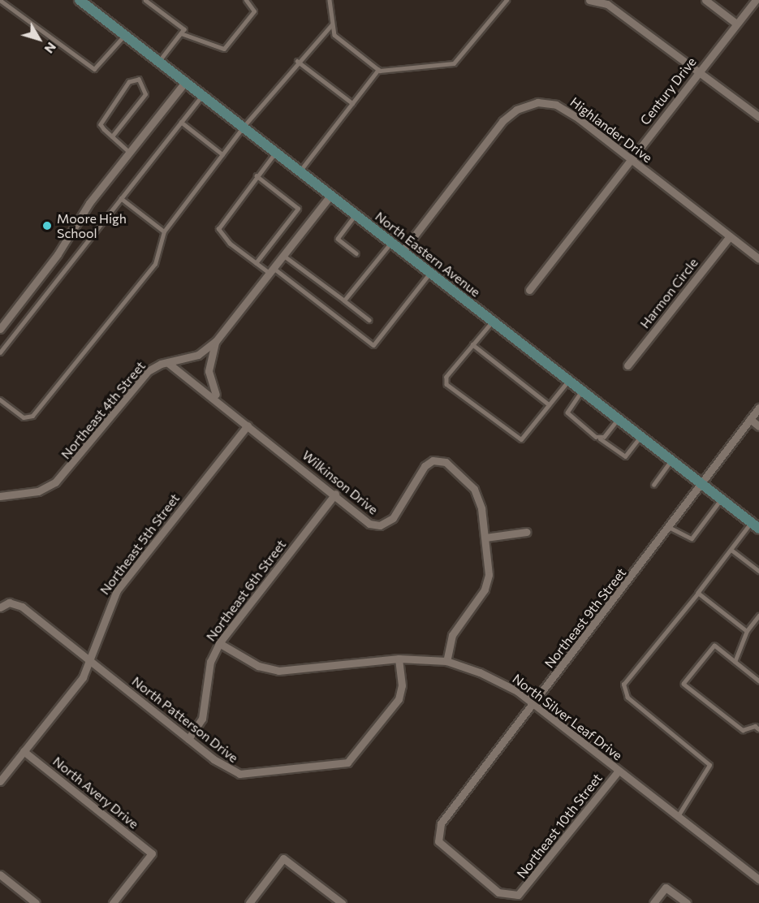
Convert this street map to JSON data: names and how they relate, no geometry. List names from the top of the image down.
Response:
{
  "streets": {
    "main road": ["North Eastern Avenue"],
    "street": [
      "Century Drive",
      "Highlander Drive",
      "Harmon Circle",
      "Northeast 4th Street",
      "Wilkinson Drive",
      "Northeast 5th Street",
      "Northeast 6th Street",
      "Northeast 9th Street",
      "North Silver Leaf Drive",
      "North Patterson Drive",
      "North Avery Drive",
      "Northeast 10th Street"
    ]
  },
  "crossings": [
    ["Century Drive", "Highlander Drive"],
    ["Highlander Drive", "North Eastern Avenue"],
    ["Highlander Drive", "Harmon Circle"],
    ["North Eastern Avenue", "Northeast 4th Street"],
    ["North Eastern Avenue", "Northeast 9th Street"],
    ["Northeast 4th Street", "Wilkinson Drive"],
    ["Wilkinson Drive", "Northeast 5th Street"],
    ["Wilkinson Drive", "Northeast 6th Street"],
    ["Wilkinson Drive", "North Silver Leaf Drive"],
    ["Northeast 5th Street", "North Patterson Drive"],
    ["Northeast 5th Street", "North Avery Drive"],
    ["Northeast 6th Street", "North Silver Leaf Drive"],
    ["Northeast 6th Street", "North Patterson Drive"],
    ["Northeast 9th Street", "North Silver Leaf Drive"],
    ["Northeast 9th Street", "Northeast 10th Street"],
    ["North Silver Leaf Drive", "North Patterson Drive"],
    ["North Silver Leaf Drive", "Northeast 10th Street"]
  ],
  "places": ["Moore High School"],
  "north": "bottom right"
}
